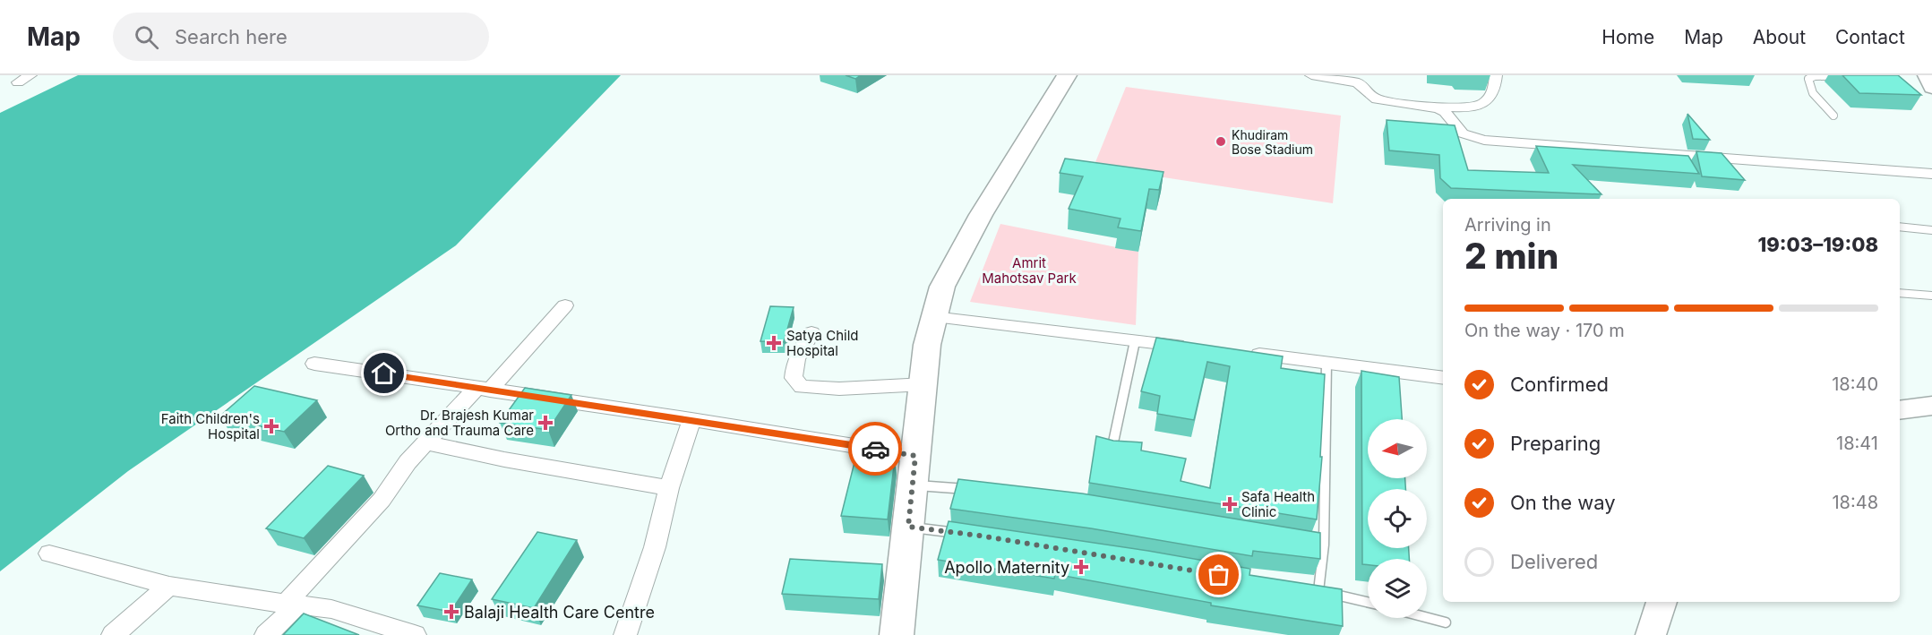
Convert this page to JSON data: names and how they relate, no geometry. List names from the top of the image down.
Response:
{
  "parks": ["Amrit Mahotsav Park"],
  "places": {
    "other": ["Khudiram Bose Stadium"],
    "health": [
      "Satya Child Hospital",
      "Dr. Brajesh Kumar Ortho and Trauma Care",
      "Faith Children's Hospital",
      "Safa Health Clinic",
      "Apollo Maternity",
      "Balaji Health Care Centre"
    ]
  },
  "north": "left",
  "page": {
    "header": "Map",
    "search": "Search here",
    "nav": [
      "Home",
      "Map",
      "About",
      "Contact"
    ],
    "heading": ["2 min", "Arriving in", "19:03–19:08"],
    "bar": "On the way · 170 m",
    "list": [
      ["Confirmed", "18:40"],
      ["Preparing", "18:41"],
      ["On the way", "18:48"],
      "Delivered"
    ]
  }
}
